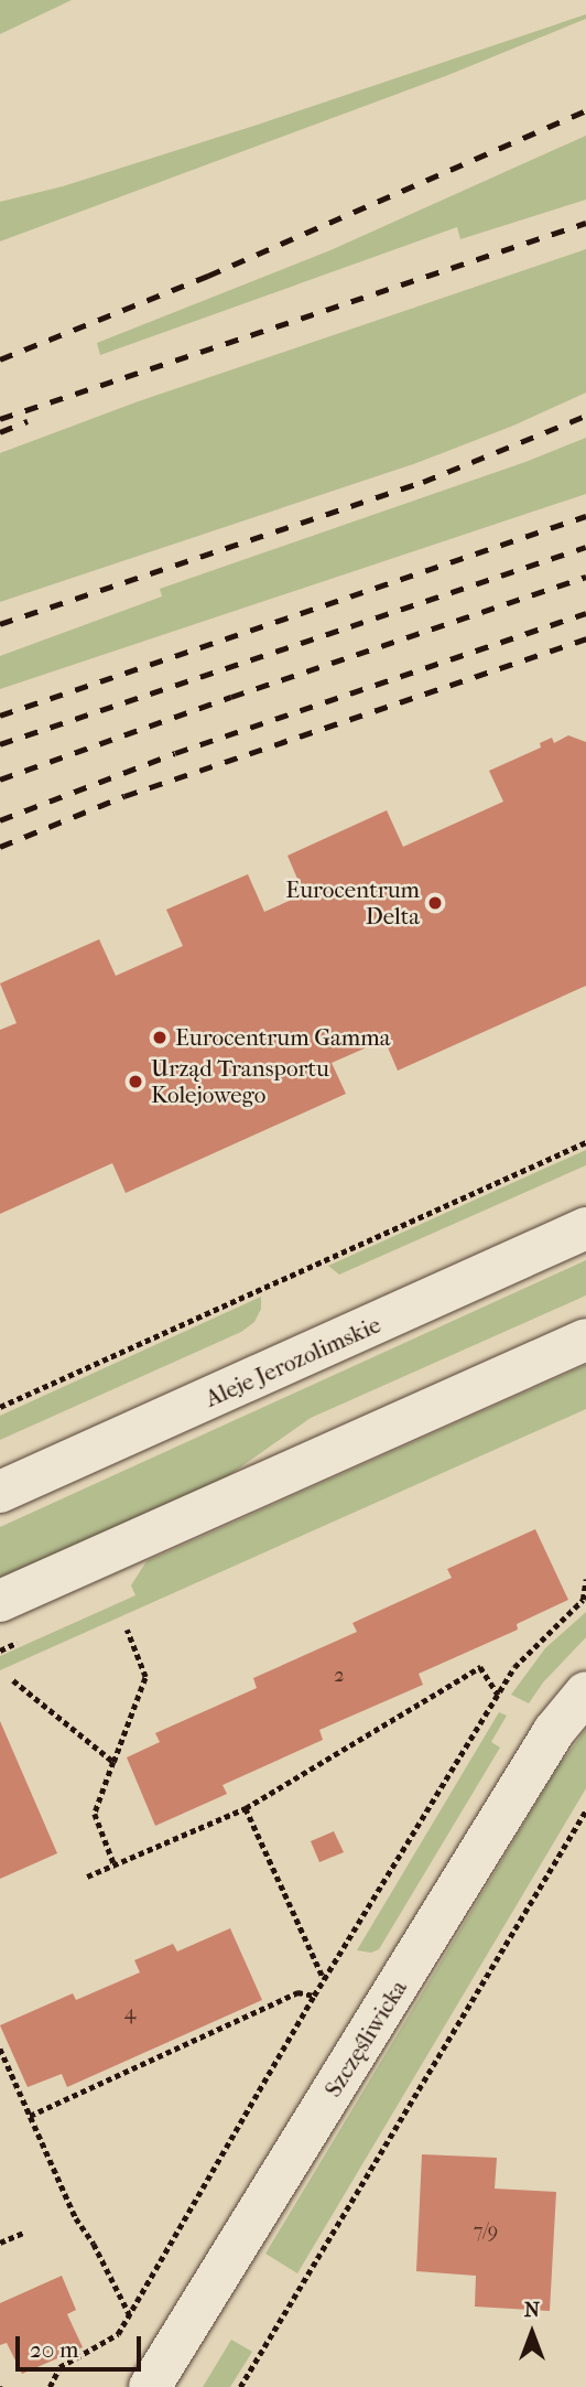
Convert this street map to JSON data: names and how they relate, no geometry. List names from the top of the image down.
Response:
{
  "streets": {
    "main road": ["Aleje Jerozolimskie", "Szczęśliwicka"]
  },
  "places": ["Eurocentrum Delta", "Eurocentrum Gamma", "Urząd Transportu Kolejowego"],
  "house_numbers": ["2", "4", "7/9"],
  "scale_bar": "20 m",
  "north": "top"
}
